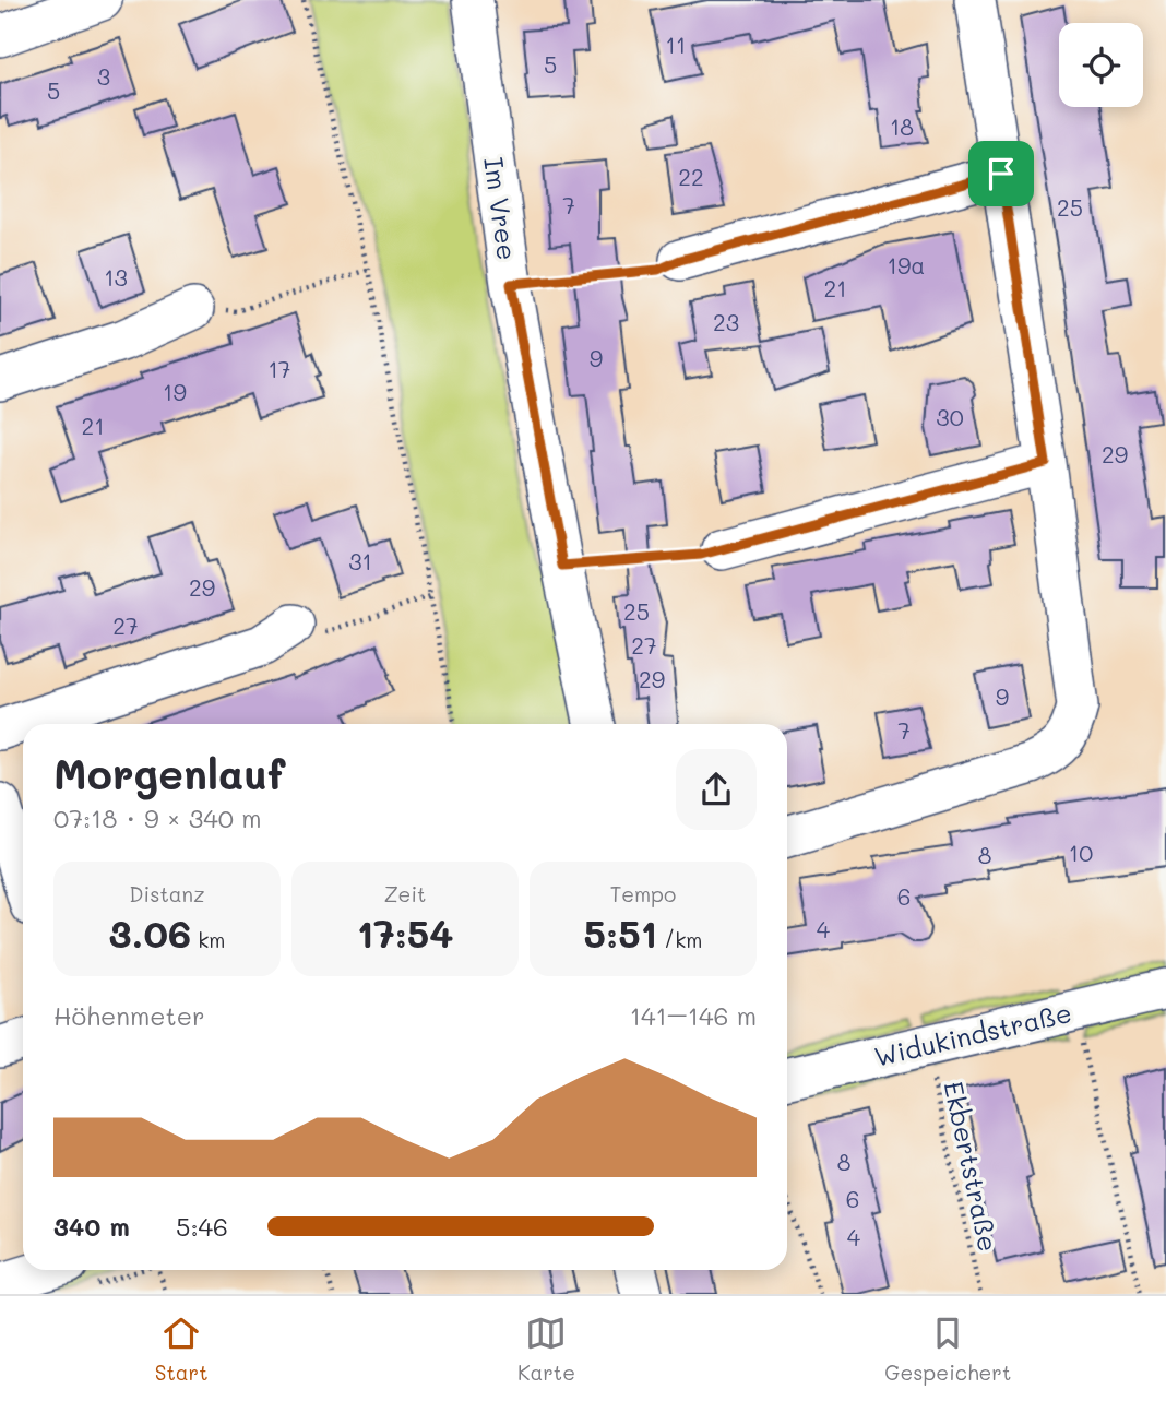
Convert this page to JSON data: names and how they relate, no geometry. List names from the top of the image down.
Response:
{
  "streets": {
    "street": ["Im Vree", "Widukindstraße"],
    "path": ["Ekbertstraße"]
  },
  "crossings": [
    ["Widukindstraße", "Ekbertstraße"]
  ],
  "house_numbers": [
    "11",
    "5",
    "3",
    "5",
    "18",
    "22",
    "7",
    "25",
    "19a",
    "13",
    "21",
    "23",
    "9",
    "17",
    "19",
    "30",
    "21",
    "29",
    "31",
    "29",
    "25",
    "27",
    "27",
    "29",
    "9",
    "7",
    "10",
    "8",
    "6",
    "4",
    "8",
    "6",
    "4"
  ],
  "page": {
    "heading": ["Morgenlauf", "07:18 · 9 × 340 m"],
    "stats": [
      ["Distanz", "3.06 km"],
      ["Zeit", "17:54"],
      ["Tempo", "5:51 /km"]
    ],
    "chart": ["Höhenmeter", "141–146 m"],
    "list": [
      {
        "name": "340 m",
        "note": "5:46"
      }
    ],
    "tabs": ["Start", "Karte", "Gespeichert"]
  }
}
